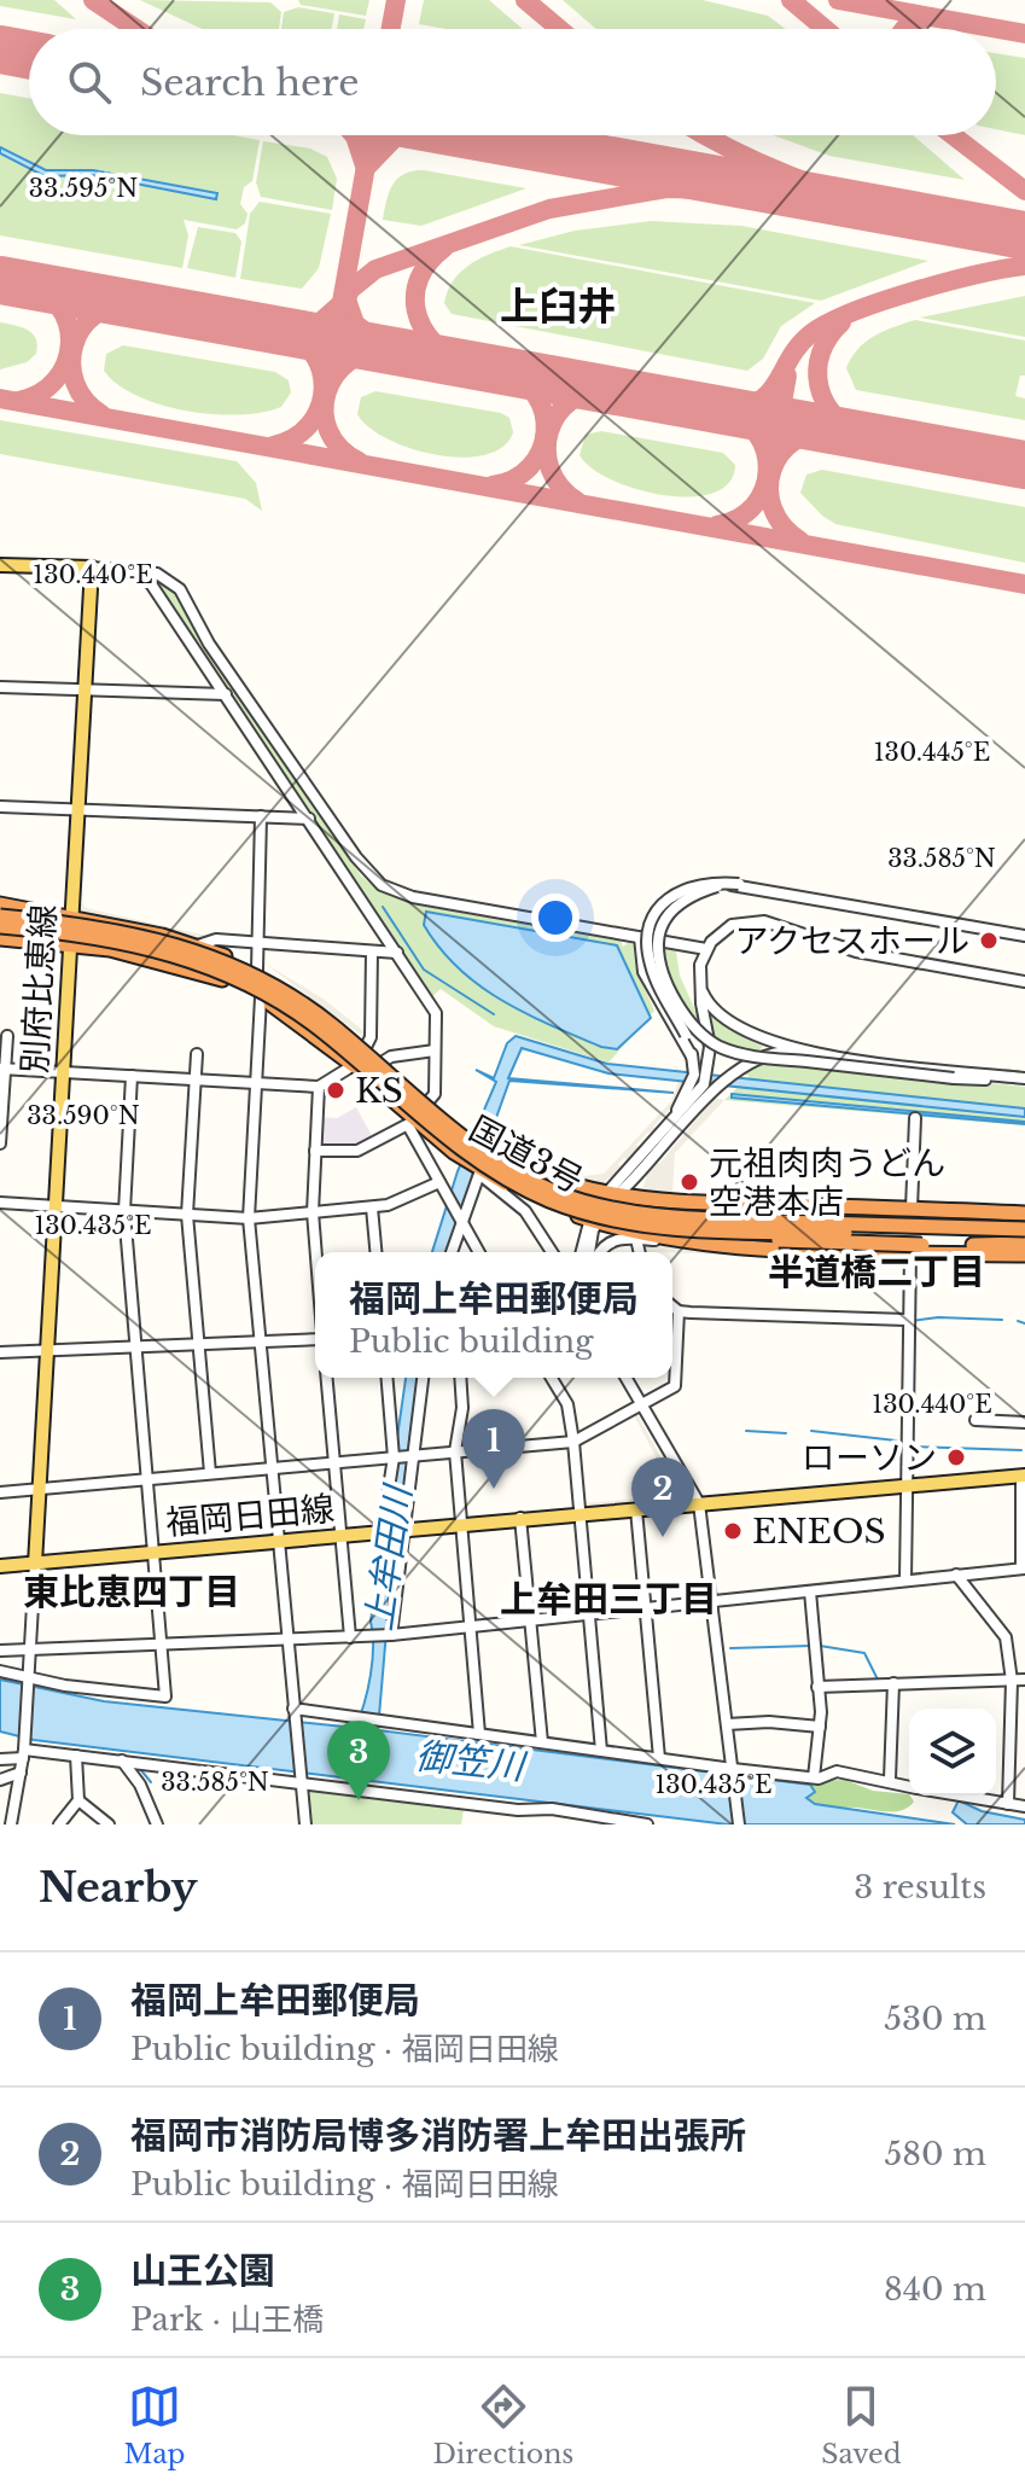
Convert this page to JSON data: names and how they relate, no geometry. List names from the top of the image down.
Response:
{
  "streets": {
    "highway": ["国道3号"],
    "main road": ["別府比恵線", "福岡日田線"]
  },
  "crossings": [
    ["別府比恵線", "国道3号"],
    ["別府比恵線", "福岡日田線"]
  ],
  "districts": [
    "上臼井",
    "半道橋二丁目",
    "東比恵四丁目",
    "上牟田三丁目"
  ],
  "water": ["上牟田川", "御笠川"],
  "places": [
    "アクセスホール",
    "KS",
    "元祖肉肉うどん 空港本店",
    "ローソン",
    "ENEOS"
  ],
  "page": {
    "search": "Search here",
    "popup": ["福岡上牟田郵便局", "Public building"],
    "pins": ["1", "2", "3"],
    "heading": ["Nearby", "3 results"],
    "list": [
      {
        "mark": "1",
        "name": "福岡上牟田郵便局",
        "note": "Public building · 福岡日田線",
        "value": "530 m"
      },
      {
        "mark": "2",
        "name": "福岡市消防局博多消防署上牟田出張所",
        "note": "Public building · 福岡日田線",
        "value": "580 m"
      },
      {
        "mark": "3",
        "name": "山王公園",
        "note": "Park · 山王橋",
        "value": "840 m"
      }
    ],
    "nav": ["Map", "Directions", "Saved"]
  },
  "coordinates": [
    "33.595°N",
    "130.440°E",
    "130.445°E",
    "33.585°N",
    "33.590°N",
    "130.435°E"
  ]
}
